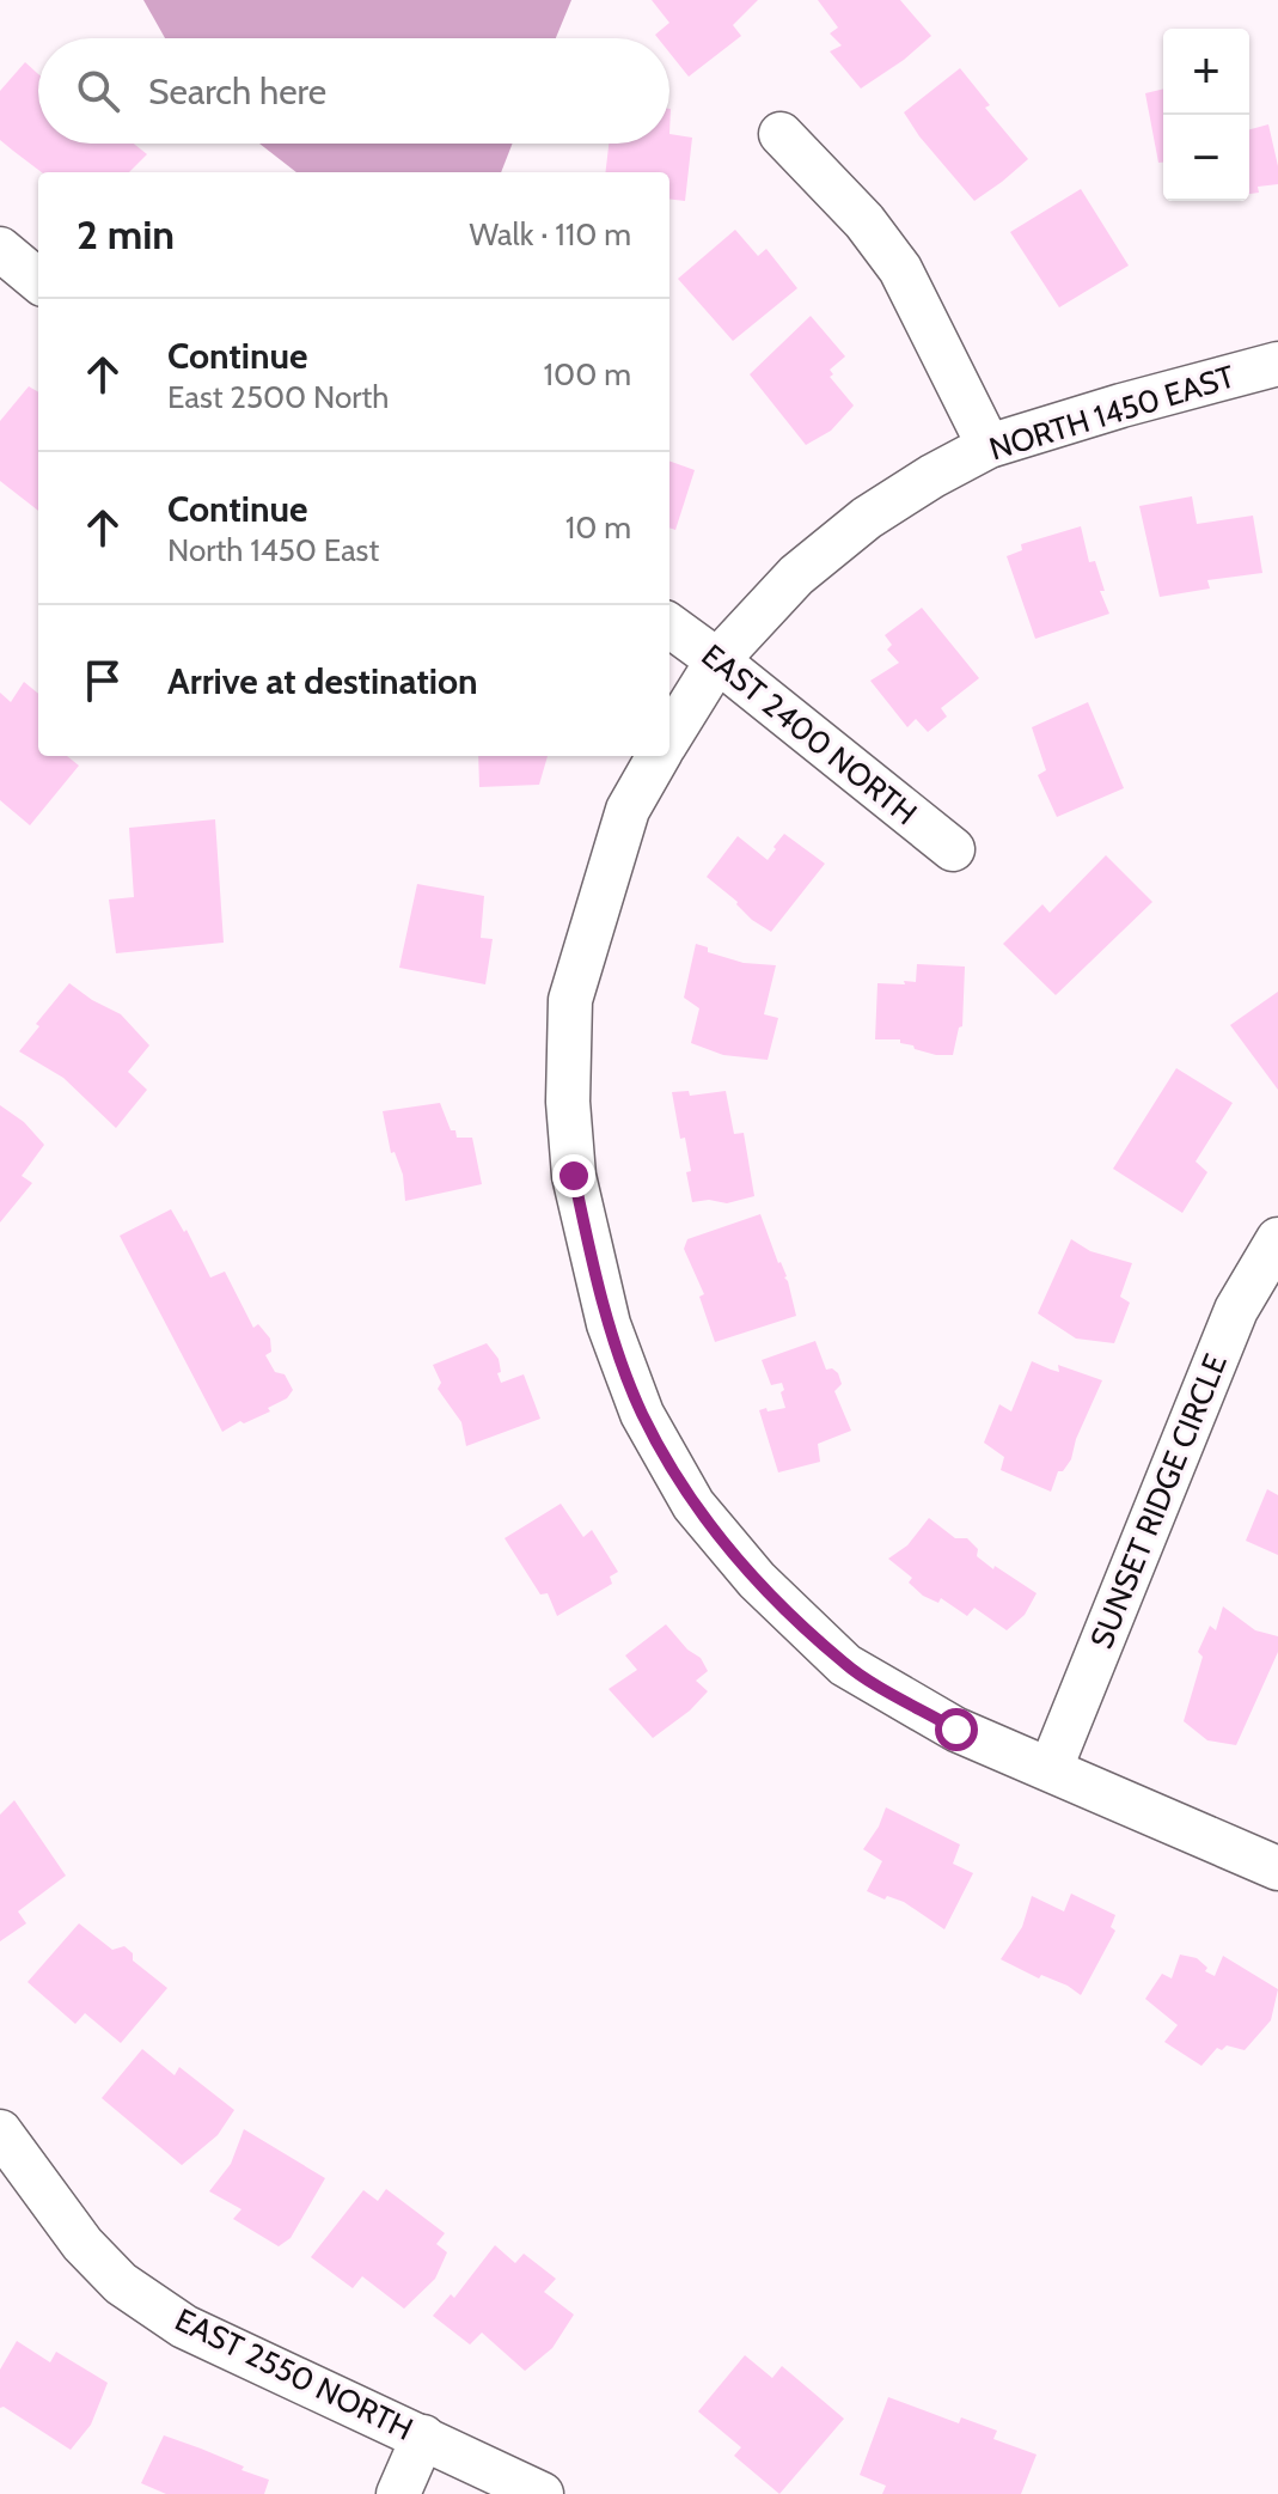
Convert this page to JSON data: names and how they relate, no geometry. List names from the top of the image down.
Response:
{
  "streets": {
    "street": [
      "NORTH 1450 EAST",
      "EAST 2400 NORTH",
      "SUNSET RIDGE CIRCLE",
      "EAST 2550 NORTH"
    ]
  },
  "crossings": [
    ["NORTH 1450 EAST", "EAST 2400 NORTH"],
    ["NORTH 1450 EAST", "SUNSET RIDGE CIRCLE"]
  ],
  "page": {
    "map_buttons": ["+", "−"],
    "search": "Search here",
    "heading": ["2 min", "Walk · 110 m"],
    "list": [
      ["Continue", "East 2500 North", "100 m"],
      ["Continue", "North 1450 East", "10 m"],
      "Arrive at destination"
    ]
  }
}
